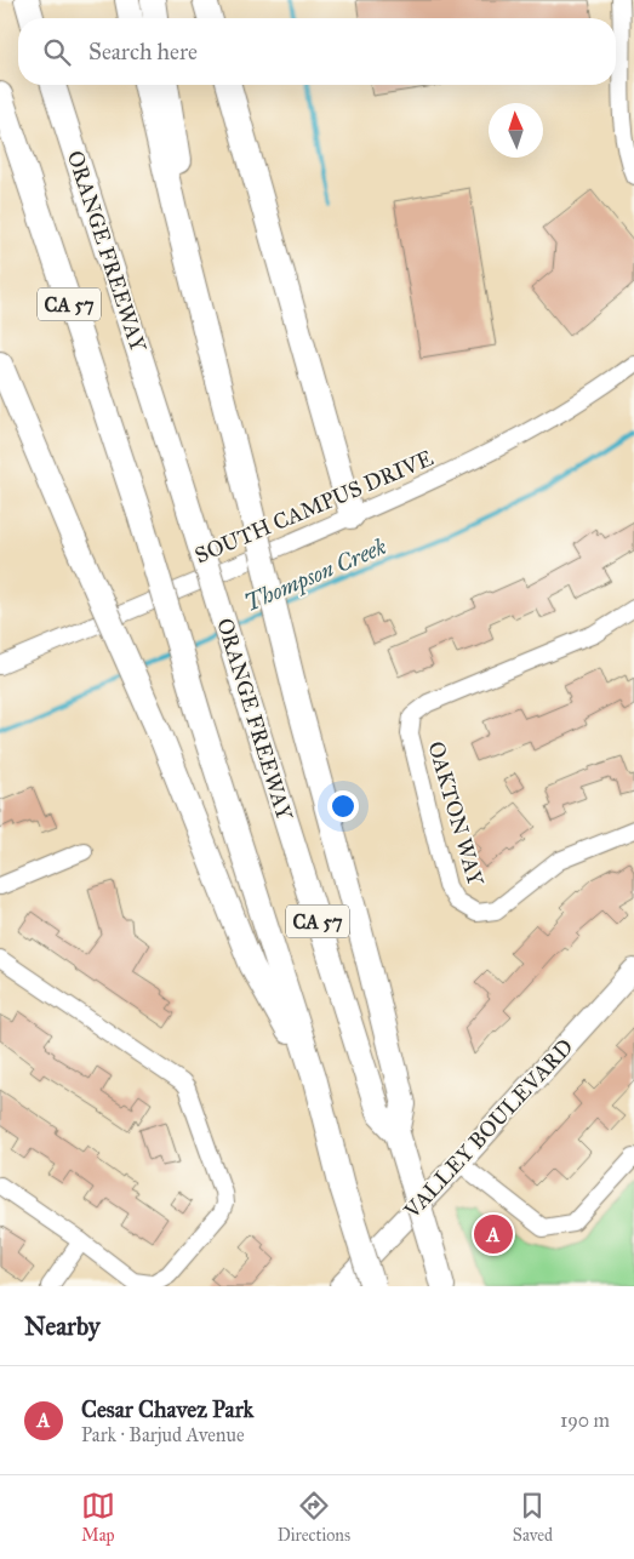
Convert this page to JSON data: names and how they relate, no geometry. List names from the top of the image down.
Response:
{
  "streets": {
    "highway": ["ORANGE FREEWAY", "CA 57"],
    "main road": ["VALLEY BOULEVARD"],
    "street": ["SOUTH CAMPUS DRIVE", "OAKTON WAY"]
  },
  "water": ["Thompson Creek"],
  "north": "top",
  "page": {
    "search": "Search here",
    "pins": "A",
    "heading": "Nearby",
    "list": [
      {
        "mark": "A",
        "name": "Cesar Chavez Park",
        "note": "Park · Barjud Avenue",
        "value": "190 m"
      }
    ],
    "nav": ["Map", "Directions", "Saved"]
  }
}
